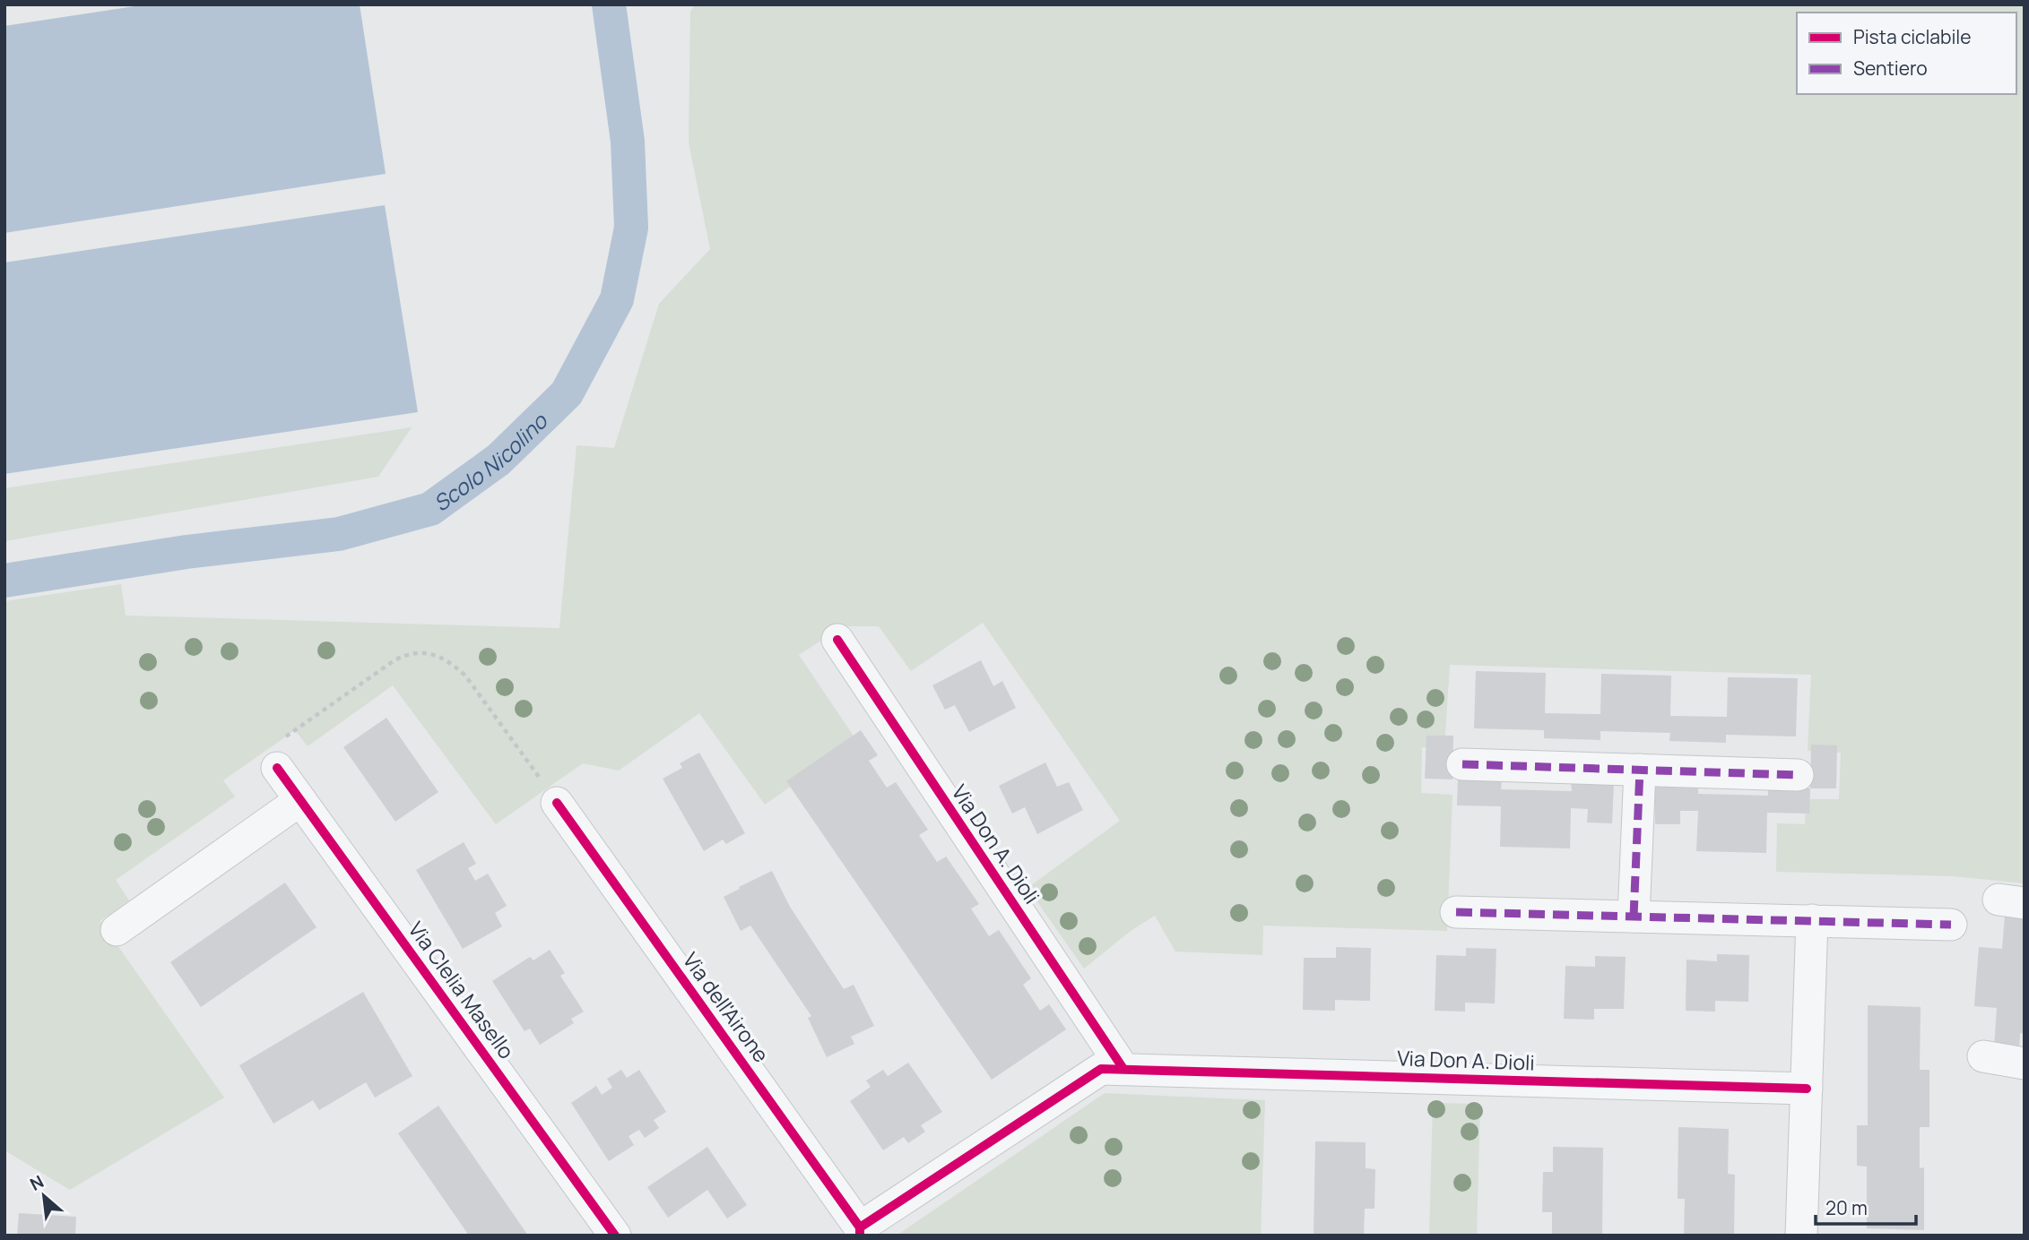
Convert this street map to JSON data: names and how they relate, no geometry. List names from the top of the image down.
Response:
{
  "streets": {
    "street": ["Via Don A. Dioli", "Via Clelia Masello", "Via dell'Airone"]
  },
  "crossings": [
    ["Via Don A. Dioli", "Via dell'Airone"]
  ],
  "water": ["Scolo Nicolino"],
  "legend": ["Pista ciclabile", "Sentiero"],
  "scale_bar": "20 m",
  "north": "top left"
}
